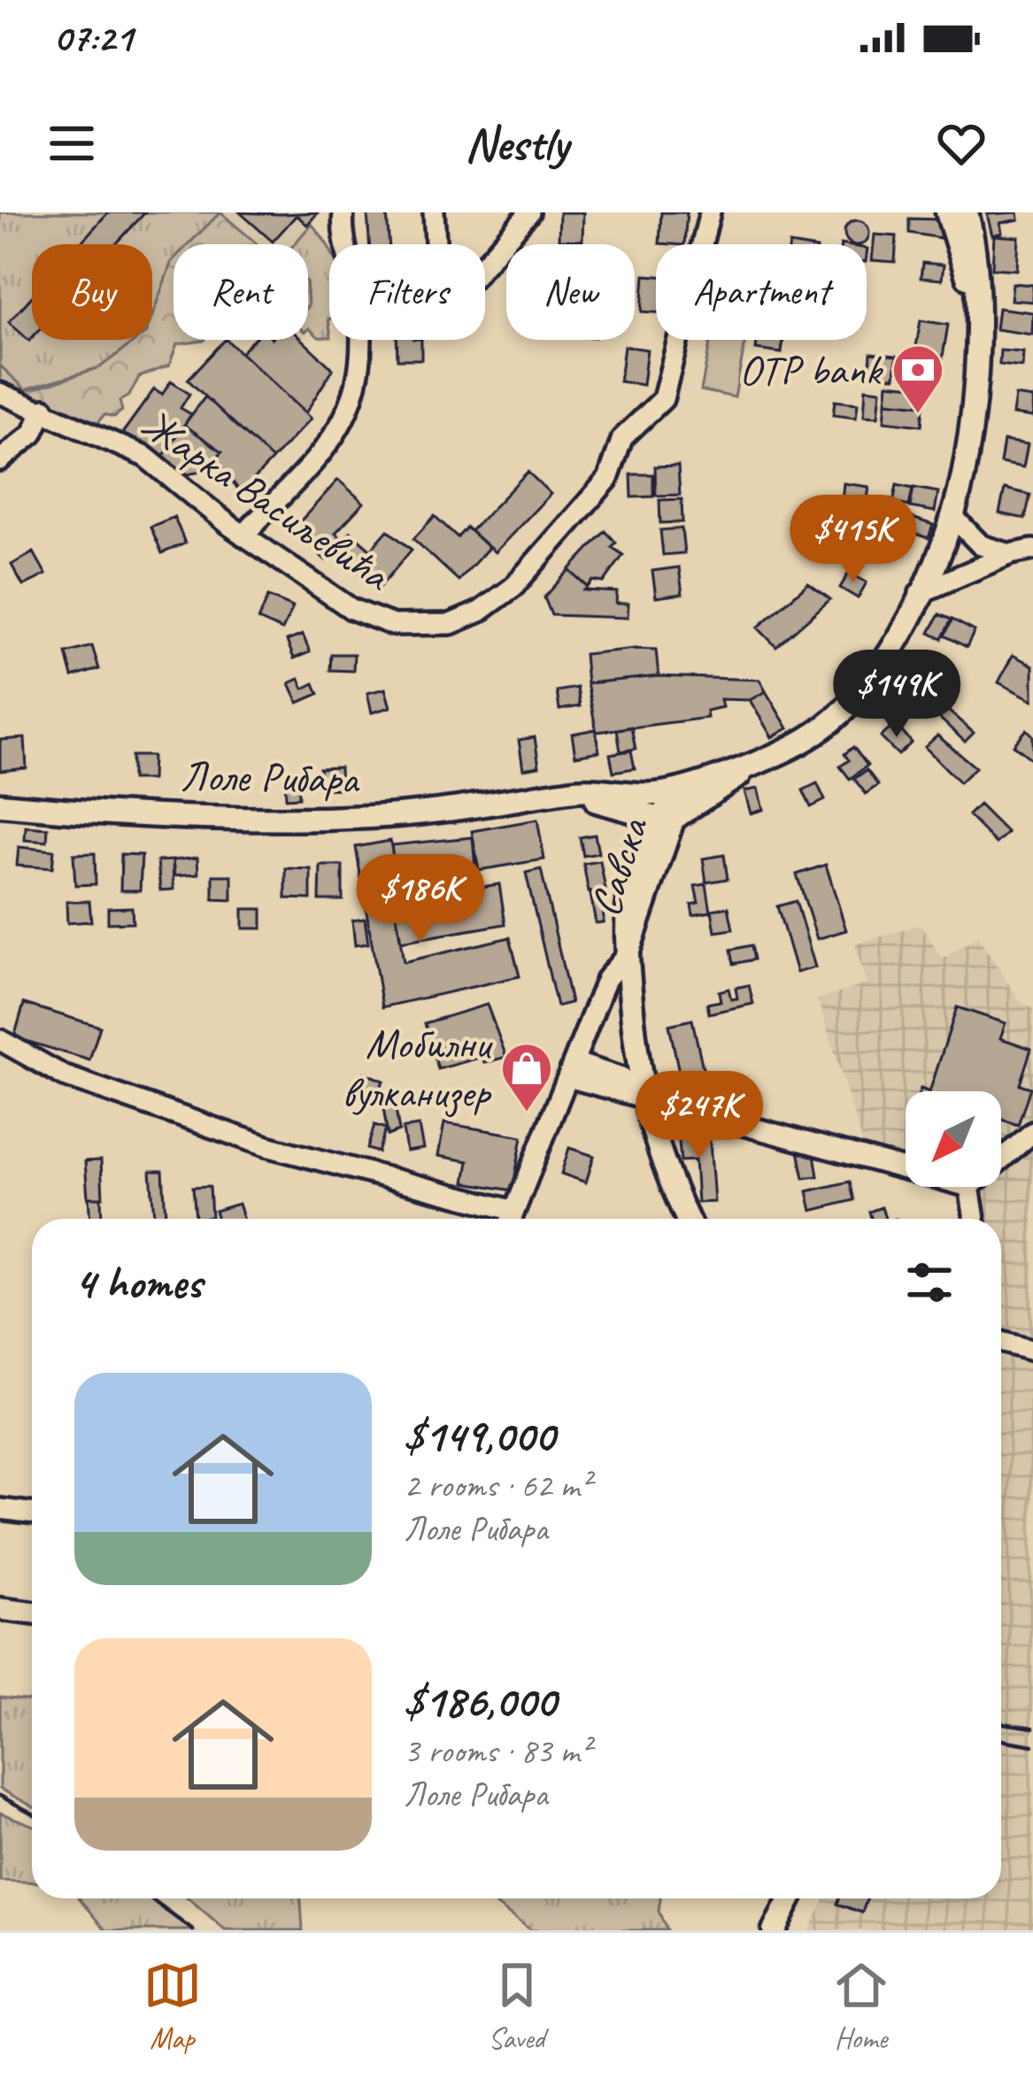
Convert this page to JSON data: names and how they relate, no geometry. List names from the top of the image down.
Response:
{
  "streets": {
    "main road": ["Лоле Рибара", "Савска"],
    "street": ["Жарка Васиљевића"]
  },
  "crossings": [
    ["Лоле Рибара", "Савска"]
  ],
  "places": {
    "bank": ["OTP bank"],
    "shop": ["Мобилни вулканизер"]
  },
  "north": "bottom left",
  "page": {
    "status": "07:21",
    "header": "Nestly",
    "chip": [
      "Buy",
      "Rent",
      "Filters",
      "New",
      "Apartment"
    ],
    "price": [
      "$415K",
      "$149K",
      "$186K",
      "$247K"
    ],
    "heading": "4 homes",
    "list": [
      {
        "name": "$149,000",
        "note": "2 rooms · 62 m² · Лоле Рибара"
      },
      {
        "name": "$186,000",
        "note": "3 rooms · 83 m² · Лоле Рибара"
      }
    ],
    "tabs": ["Map", "Saved", "Home"]
  }
}
